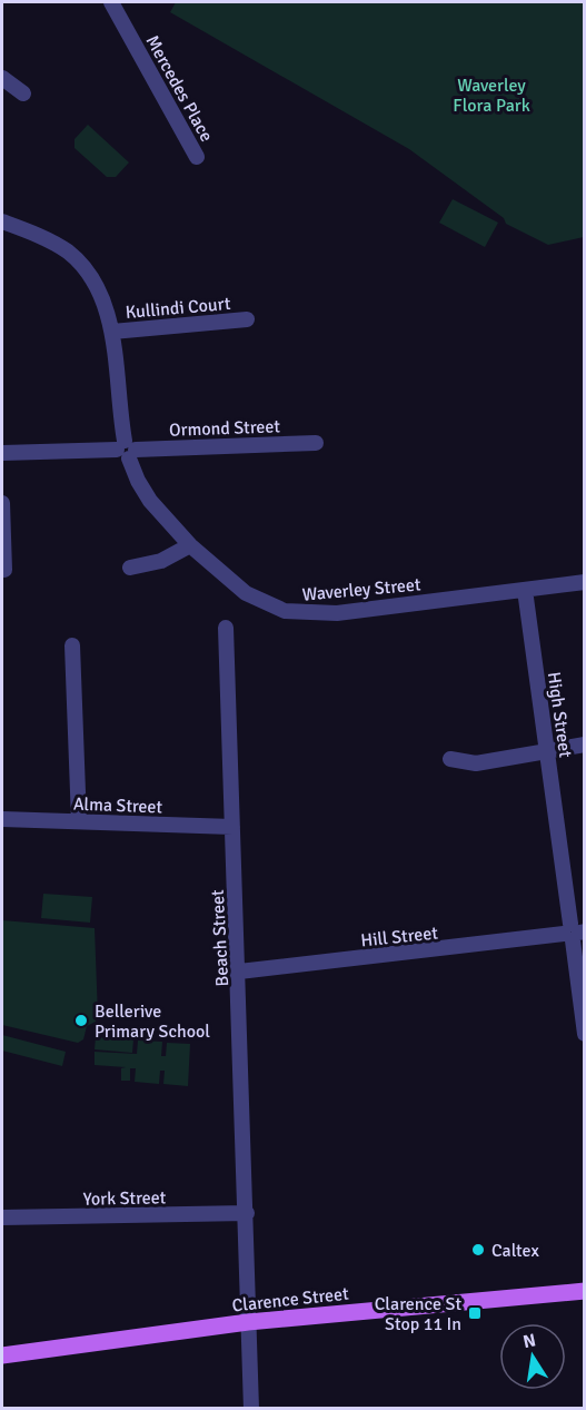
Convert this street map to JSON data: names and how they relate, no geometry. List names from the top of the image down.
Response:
{
  "streets": {
    "main road": ["Clarence Street"],
    "street": [
      "Mercedes Place",
      "Kullindi Court",
      "Ormond Street",
      "Waverley Street",
      "High Street",
      "Alma Street",
      "Hill Street",
      "Beach Street",
      "York Street"
    ]
  },
  "crossings": [
    ["Kullindi Court", "Waverley Street"],
    ["Ormond Street", "Waverley Street"],
    ["Waverley Street", "High Street"],
    ["High Street", "Hill Street"],
    ["Alma Street", "Beach Street"],
    ["Hill Street", "Beach Street"],
    ["Beach Street", "York Street"],
    ["Beach Street", "Clarence Street"]
  ],
  "parks": ["Waverley Flora Park"],
  "places": {
    "other": ["Bellerive Primary School", "Caltex"],
    "transit": ["Clarence St Stop 11 In"]
  },
  "north": "top"
}
